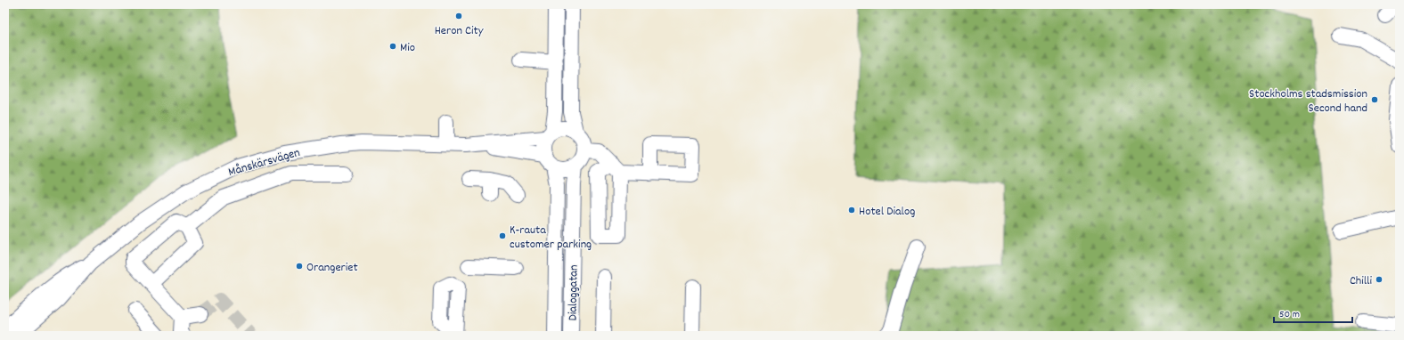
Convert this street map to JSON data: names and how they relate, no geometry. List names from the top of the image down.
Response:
{
  "streets": {
    "street": ["Månskärsvägen", "Dialoggatan"]
  },
  "crossings": [
    ["Månskärsvägen", "Dialoggatan"]
  ],
  "places": [
    "Heron City",
    "Mio",
    "Stockholms stadsmission Second hand",
    "Hotel Dialog",
    "K-rauta customer parking",
    "Orangeriet",
    "Chilli"
  ],
  "scale_bar": "50 m"
}
